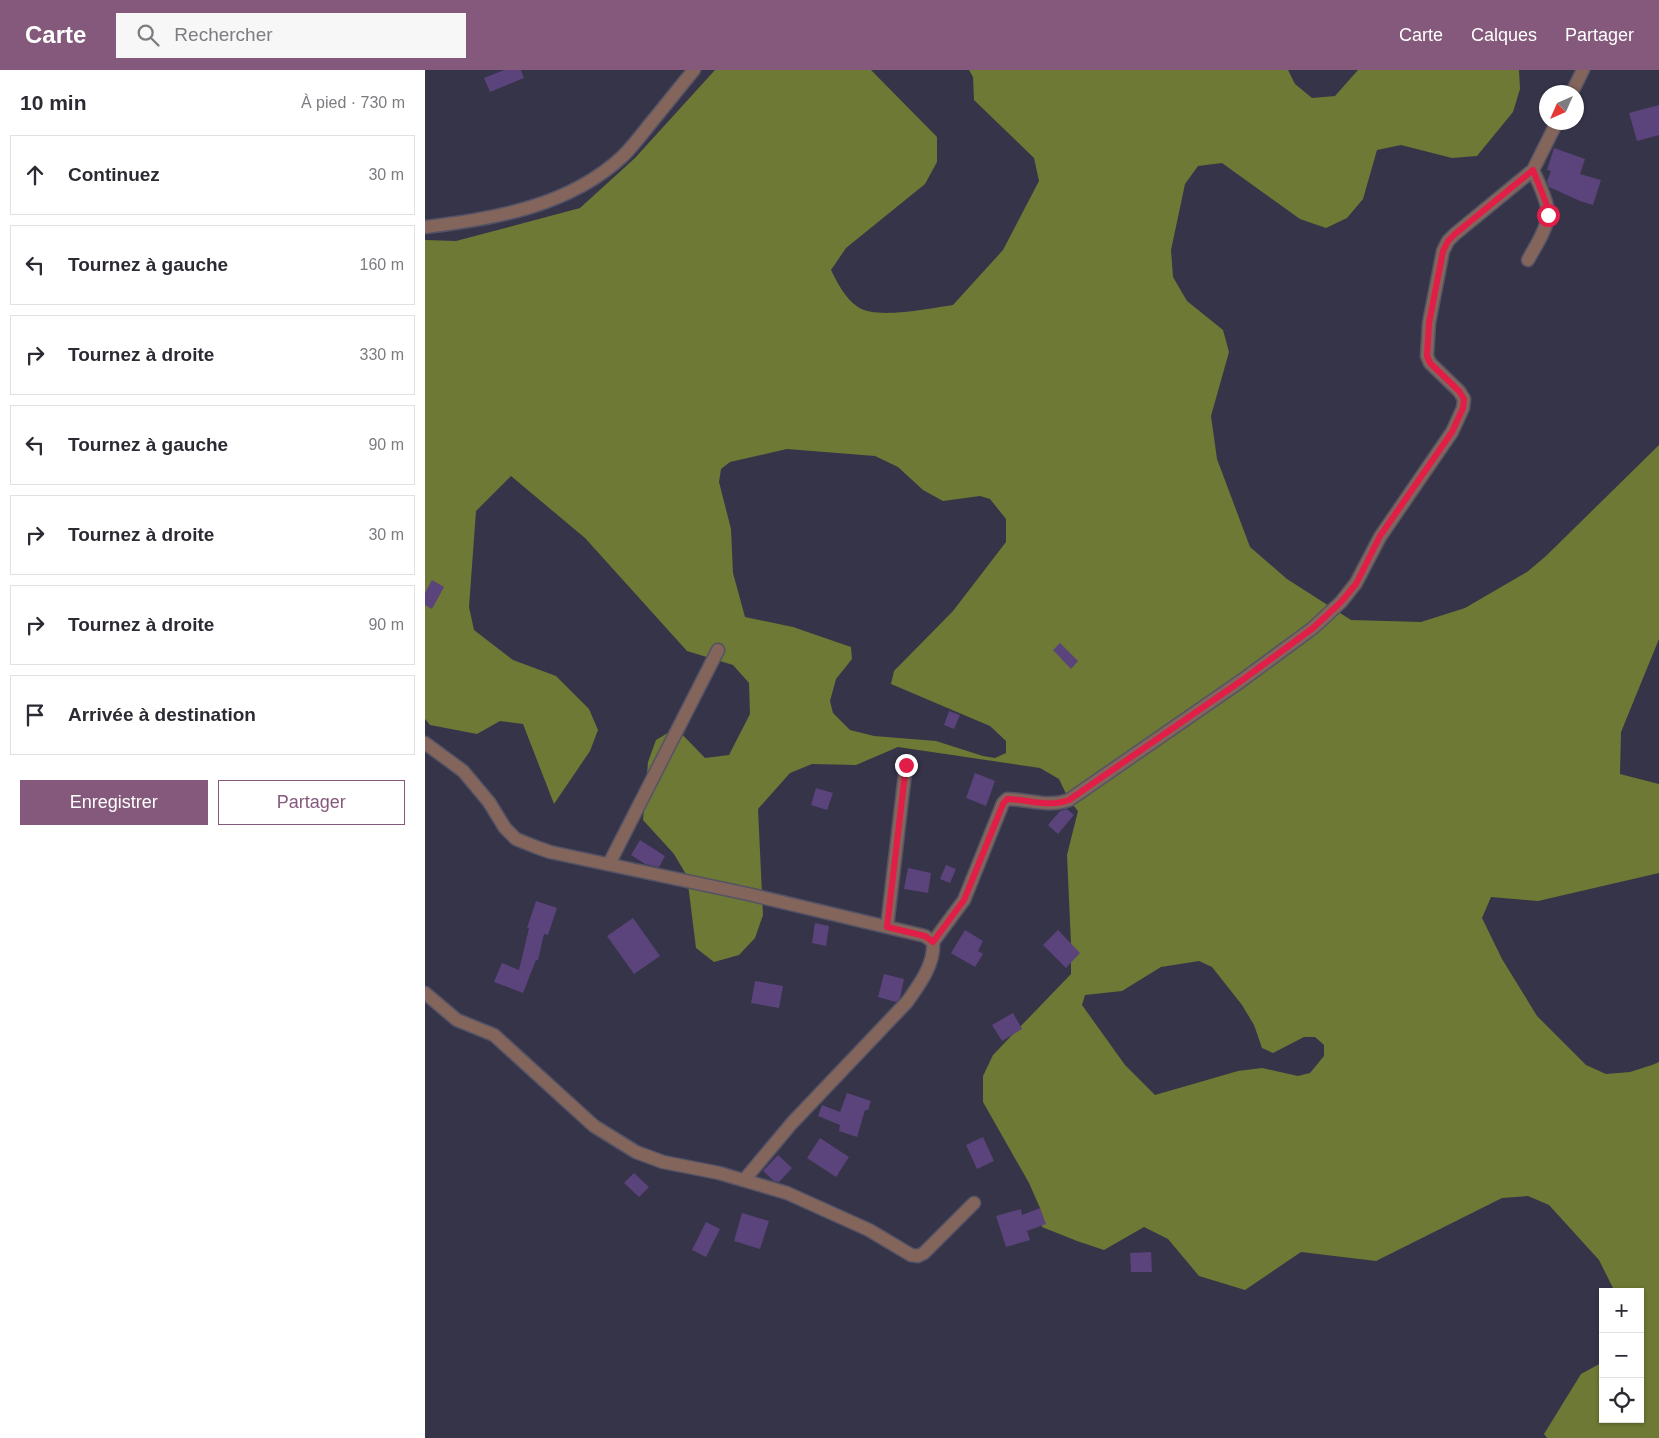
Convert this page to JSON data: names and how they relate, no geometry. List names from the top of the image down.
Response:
{
  "north": "bottom left",
  "page": {
    "header": "Carte",
    "search": "Rechercher",
    "nav": ["Carte", "Calques", "Partager"],
    "heading": ["10 min", "À pied · 730 m"],
    "list": [
      ["Continuez", "30 m"],
      ["Tournez à gauche", "160 m"],
      ["Tournez à droite", "330 m"],
      ["Tournez à gauche", "90 m"],
      ["Tournez à droite", "30 m"],
      ["Tournez à droite", "90 m"],
      "Arrivée à destination"
    ],
    "buttons": ["Enregistrer", "Partager"],
    "map_buttons": ["+", "−"]
  }
}
